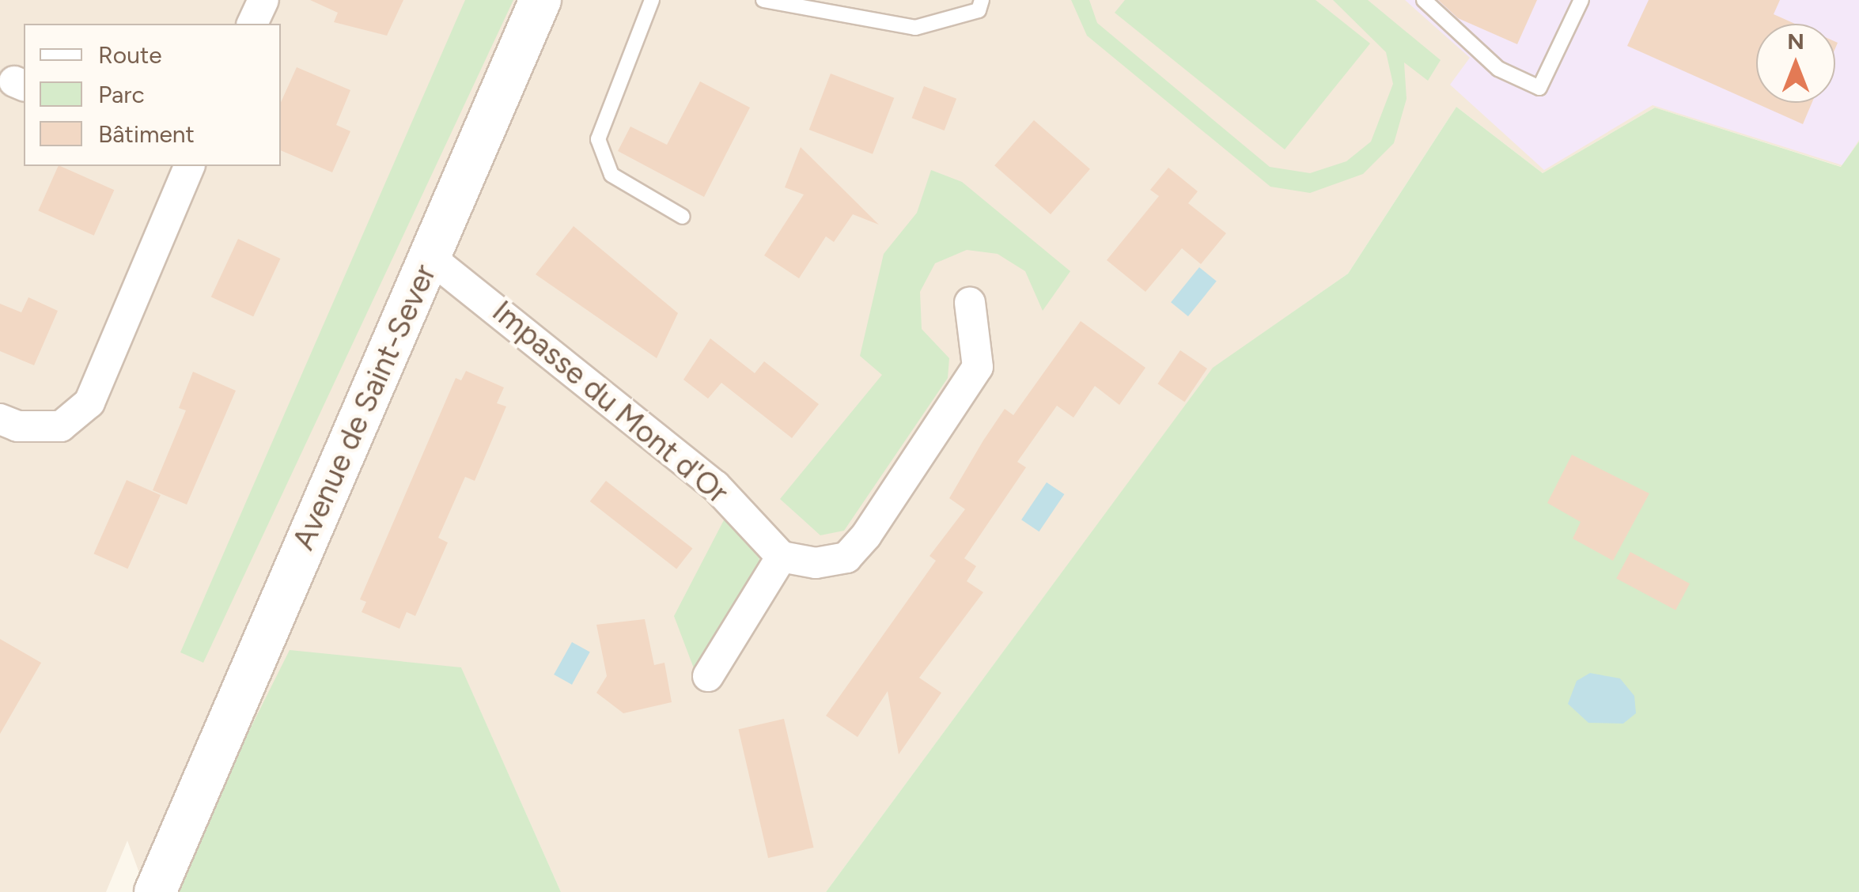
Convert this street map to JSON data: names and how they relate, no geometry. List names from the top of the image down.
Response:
{
  "streets": {
    "main road": ["Avenue de Saint-Sever"],
    "street": ["Impasse du Mont d'Or"]
  },
  "crossings": [
    ["Impasse du Mont d'Or", "Avenue de Saint-Sever"]
  ],
  "legend": ["Route", "Parc", "Bâtiment"],
  "north": "top"
}
